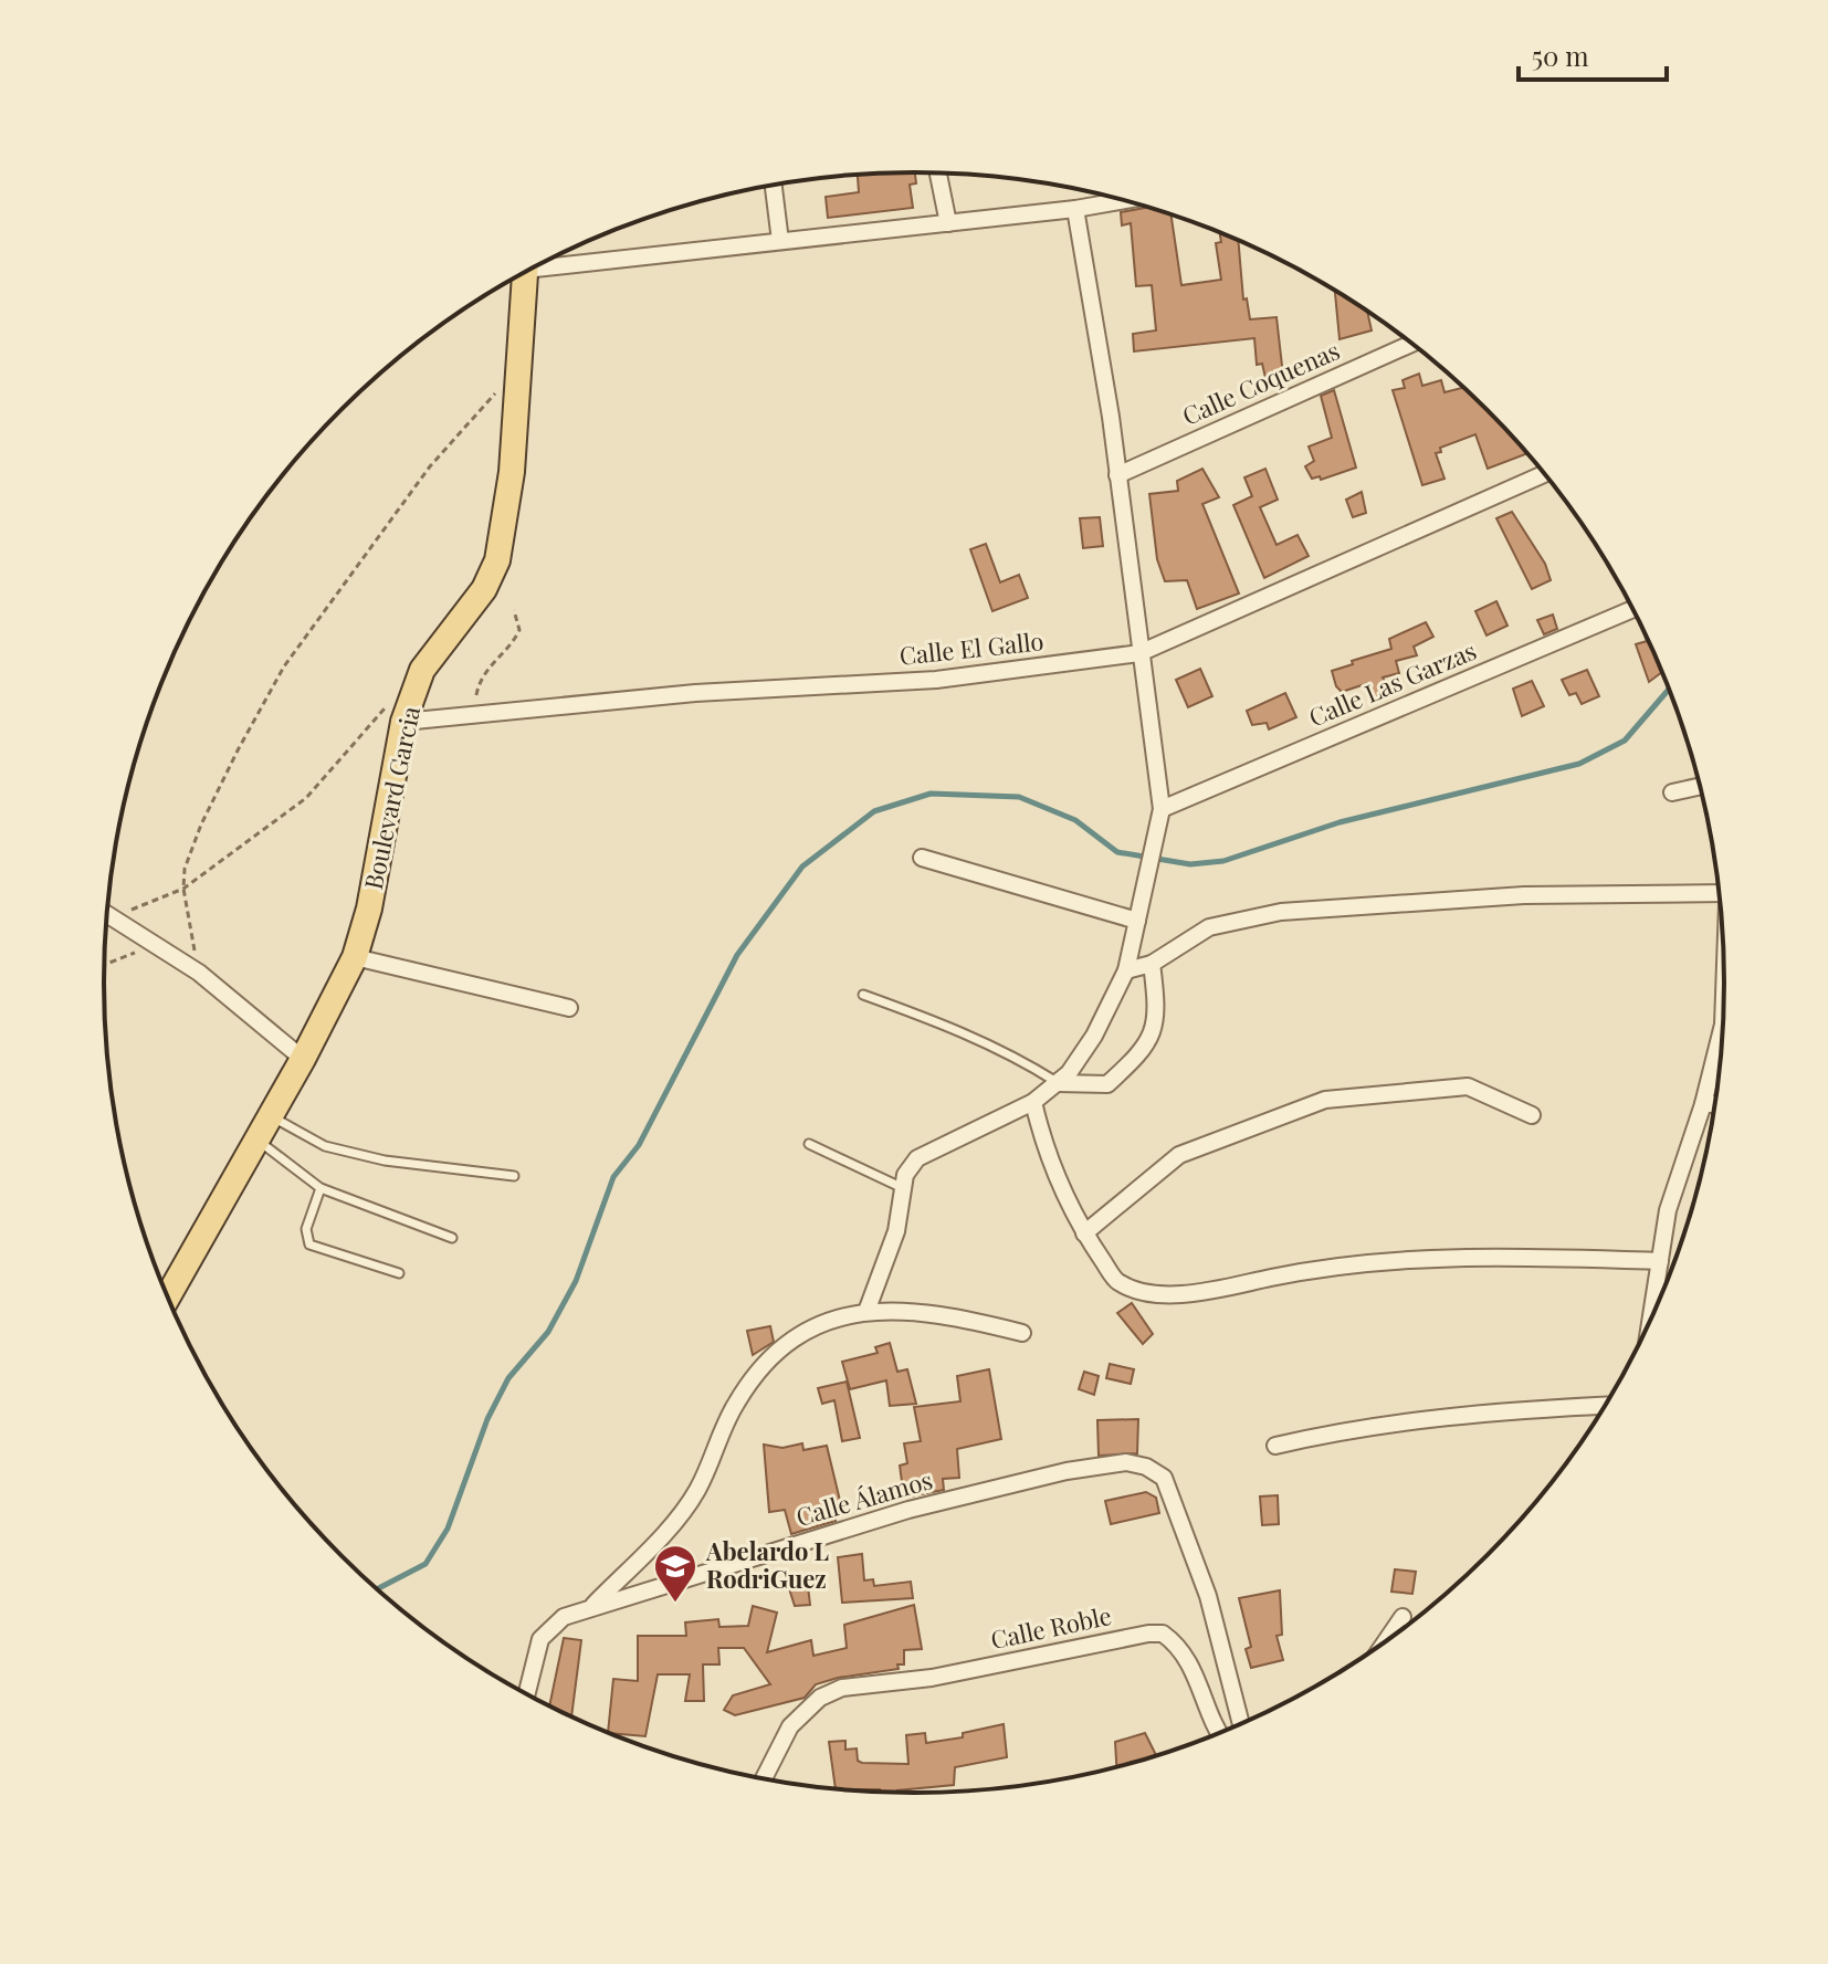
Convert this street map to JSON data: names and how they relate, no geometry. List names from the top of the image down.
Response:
{
  "streets": {
    "main road": ["Boulevard Garcia"],
    "street": [
      "Calle Coquenas",
      "Calle El Gallo",
      "Calle Las Garzas",
      "Calle Álamos",
      "Calle Roble"
    ]
  },
  "crossings": [
    ["Calle El Gallo", "Boulevard Garcia"]
  ],
  "places": {
    "school or university": ["Abelardo L RodriGuez"]
  },
  "scale_bar": "50 m"
}
